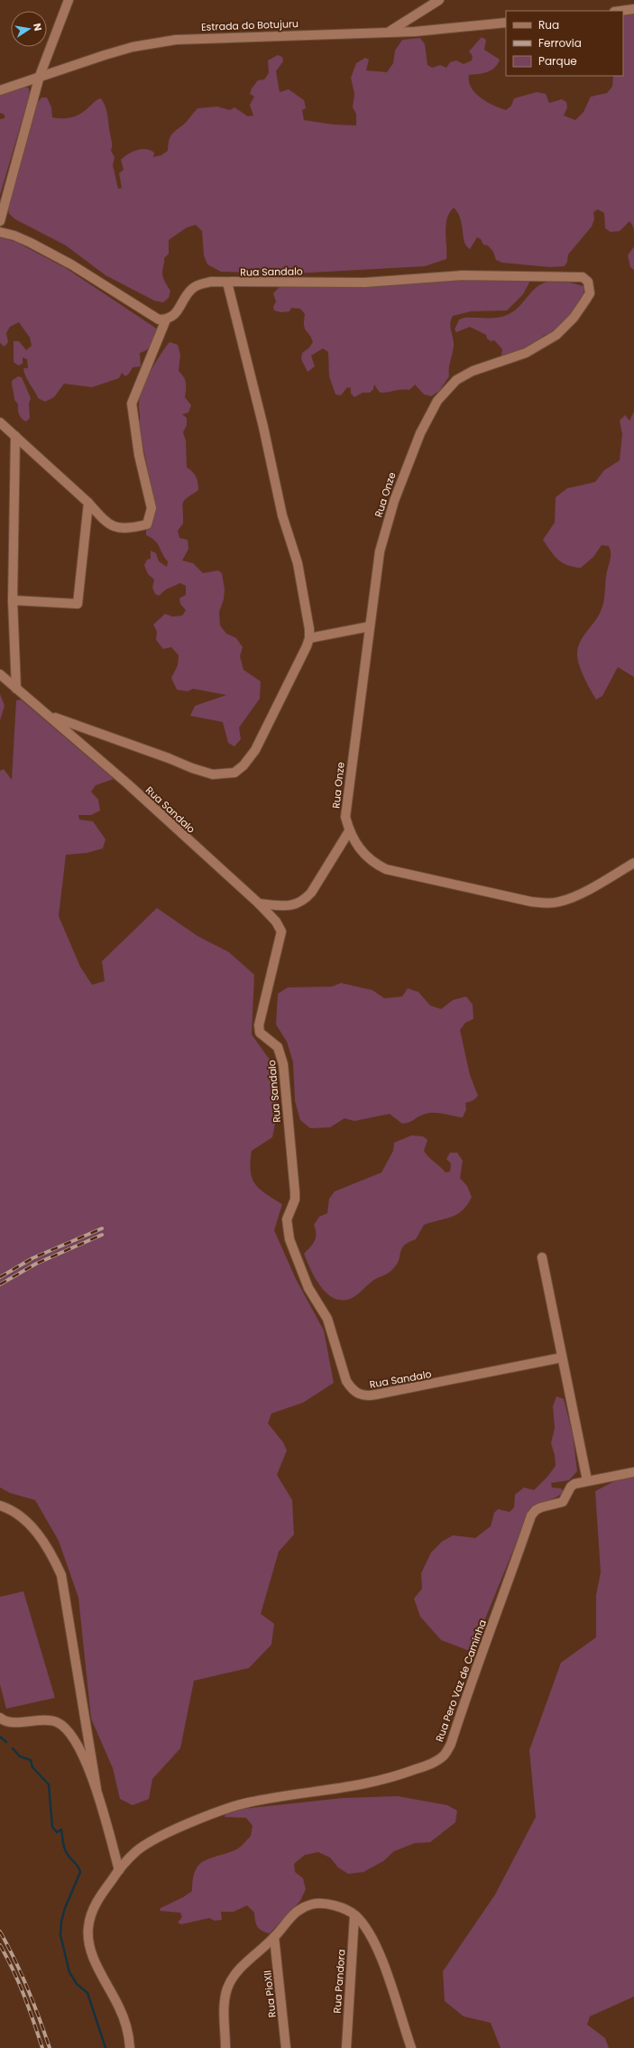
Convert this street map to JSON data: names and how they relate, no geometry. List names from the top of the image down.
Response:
{
  "streets": {
    "street": [
      "Estrada do Botujuru",
      "Rua Sandalo",
      "Rua Onze",
      "Rua Pero Vaz de Caminha",
      "Rua Pandora",
      "Rua PioXII"
    ]
  },
  "crossings": [
    ["Rua Sandalo", "Rua Onze"]
  ],
  "legend": ["Rua", "Ferrovia", "Parque"],
  "north": "right"
}
